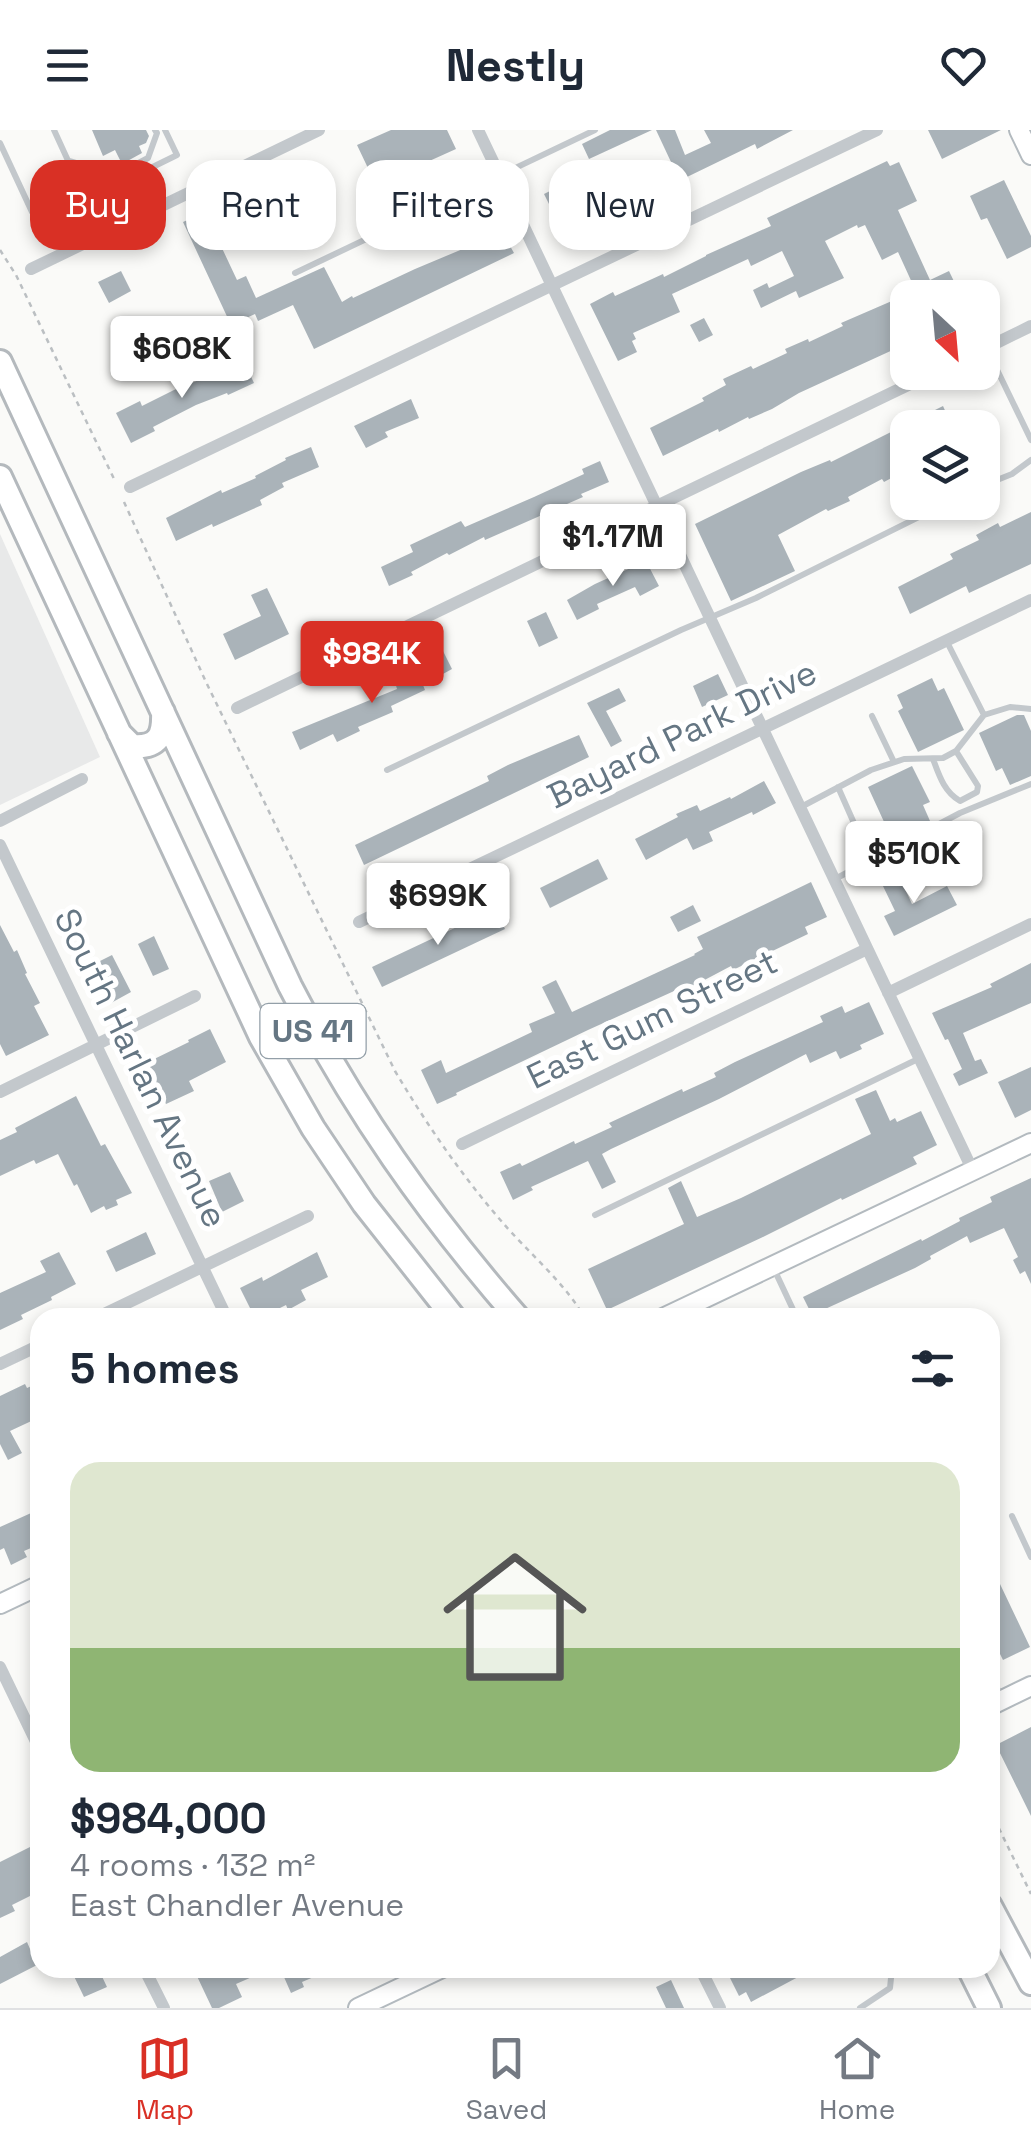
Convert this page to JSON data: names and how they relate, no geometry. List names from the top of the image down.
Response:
{
  "streets": {
    "highway": ["US 41"],
    "street": ["Bayard Park Drive", "East Gum Street", "South Harlan Avenue"]
  },
  "north": "bottom right",
  "page": {
    "header": "Nestly",
    "chip": [
      "Buy",
      "Rent",
      "Filters",
      "New"
    ],
    "price": [
      "$608K",
      "$1.17M",
      "$984K",
      "$510K",
      "$699K"
    ],
    "heading": "5 homes",
    "list": [
      {
        "name": "$984,000",
        "note": "4 rooms · 132 m² · East Chandler Avenue"
      }
    ],
    "tabs": ["Map", "Saved", "Home"]
  }
}
